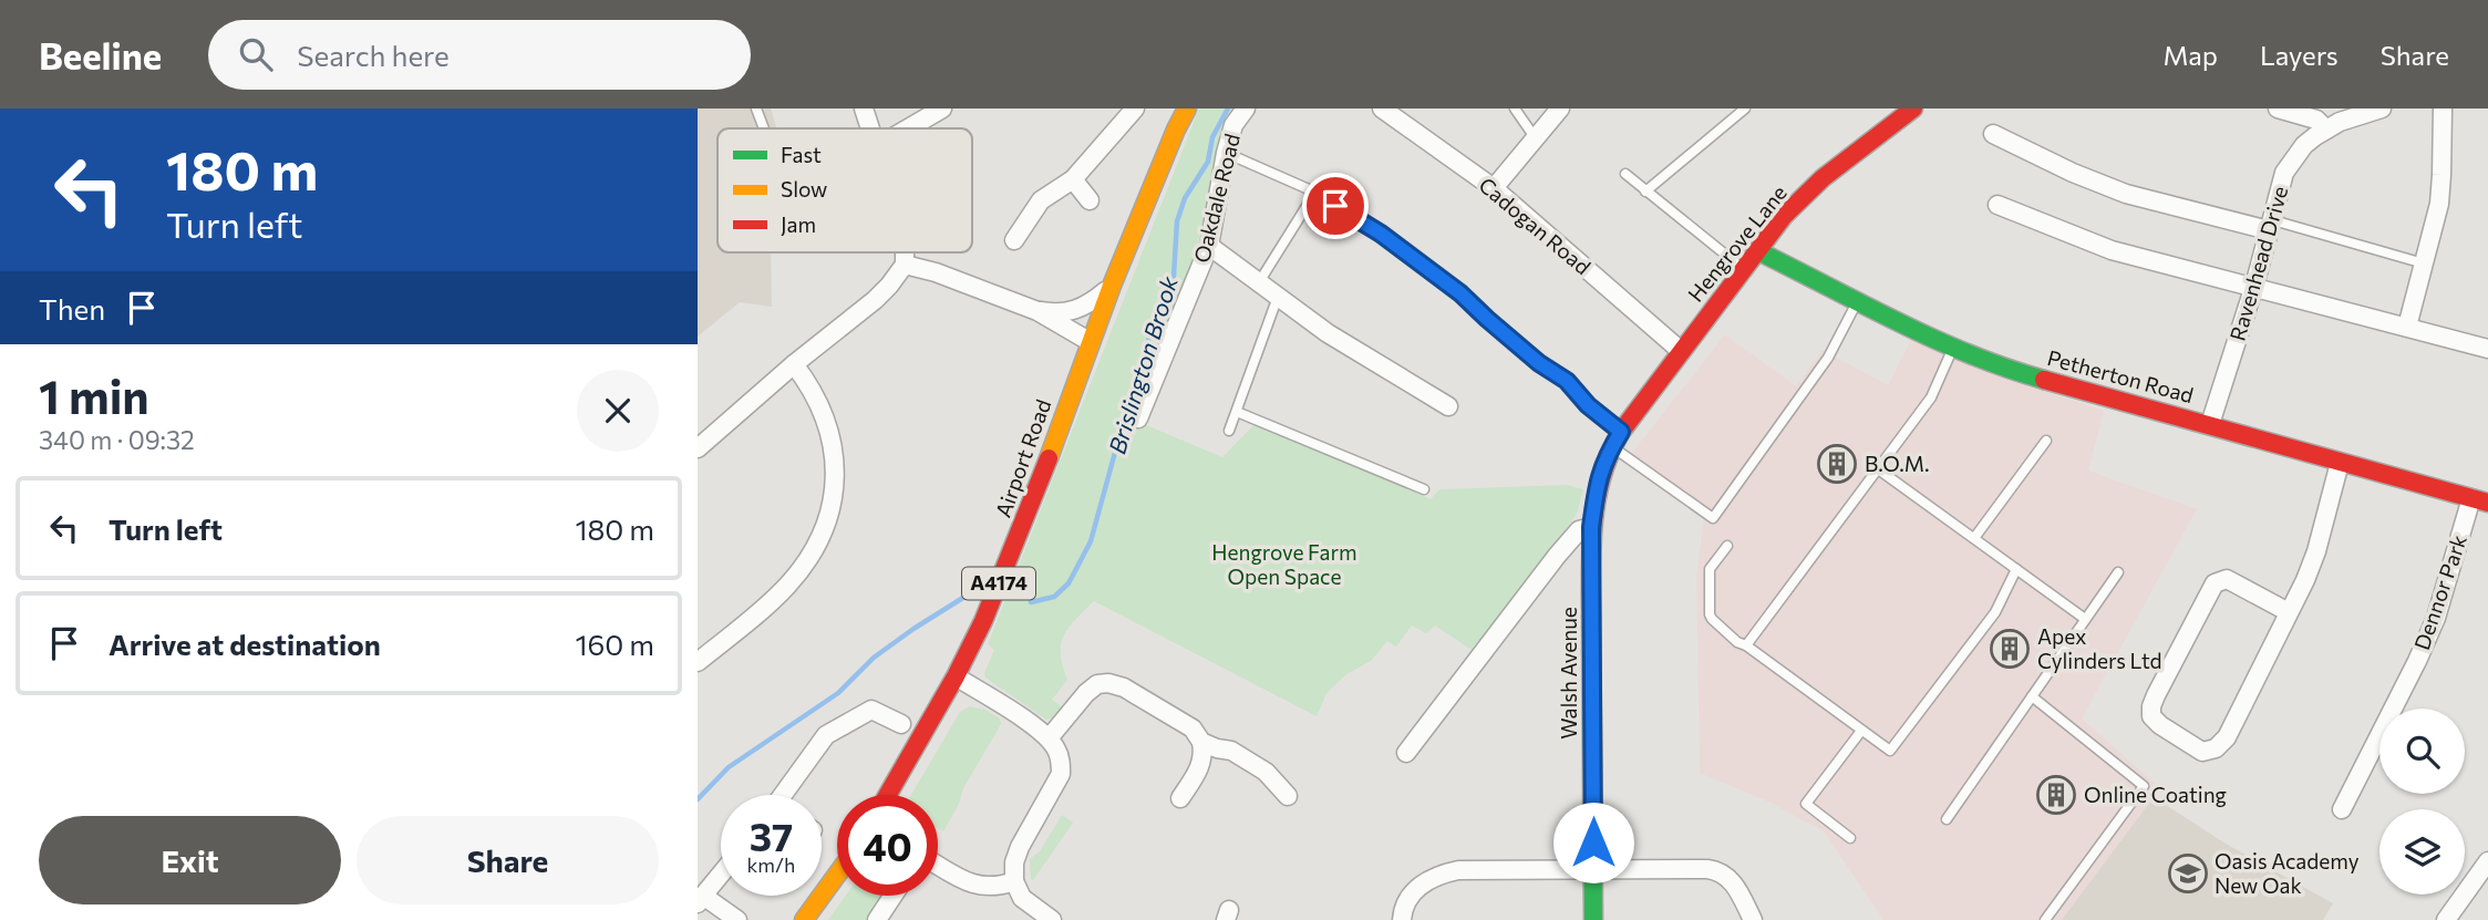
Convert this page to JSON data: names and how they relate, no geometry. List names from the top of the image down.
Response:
{
  "streets": {
    "main road": [
      "Hengrove Lane",
      "Petherton Road",
      "Airport Road",
      "A4174",
      "Walsh Avenue"
    ],
    "street": [
      "Oakdale Road",
      "Cadogan Road",
      "Ravenhead Drive",
      "Dennor Park"
    ]
  },
  "crossings": [
    ["Cadogan Road", "Hengrove Lane"],
    ["Hengrove Lane", "Petherton Road"],
    ["Hengrove Lane", "Walsh Avenue"],
    ["Ravenhead Drive", "Petherton Road"],
    ["Petherton Road", "Dennor Park"]
  ],
  "water": ["Brislington Brook"],
  "parks": ["Hengrove Farm Open Space"],
  "places": {
    "building": ["B.O.M.", "Apex Cylinders Ltd", "Online Coating"],
    "school or university": ["Oasis Academy New Oak"]
  },
  "legend": ["Fast", "Slow", "Jam"],
  "page": {
    "header": "Beeline",
    "search": "Search here",
    "nav": ["Map", "Layers", "Share"],
    "turn": ["180 m", "Turn left"],
    "then": "Then",
    "heading": ["1 min", "340 m · 09:32"],
    "list": [
      {
        "name": "Turn left",
        "value": "180 m"
      },
      {
        "name": "Arrive at destination",
        "value": "160 m"
      }
    ],
    "speed": "37 km/h",
    "limit": "40",
    "buttons": ["Exit", "Share"]
  }
}
